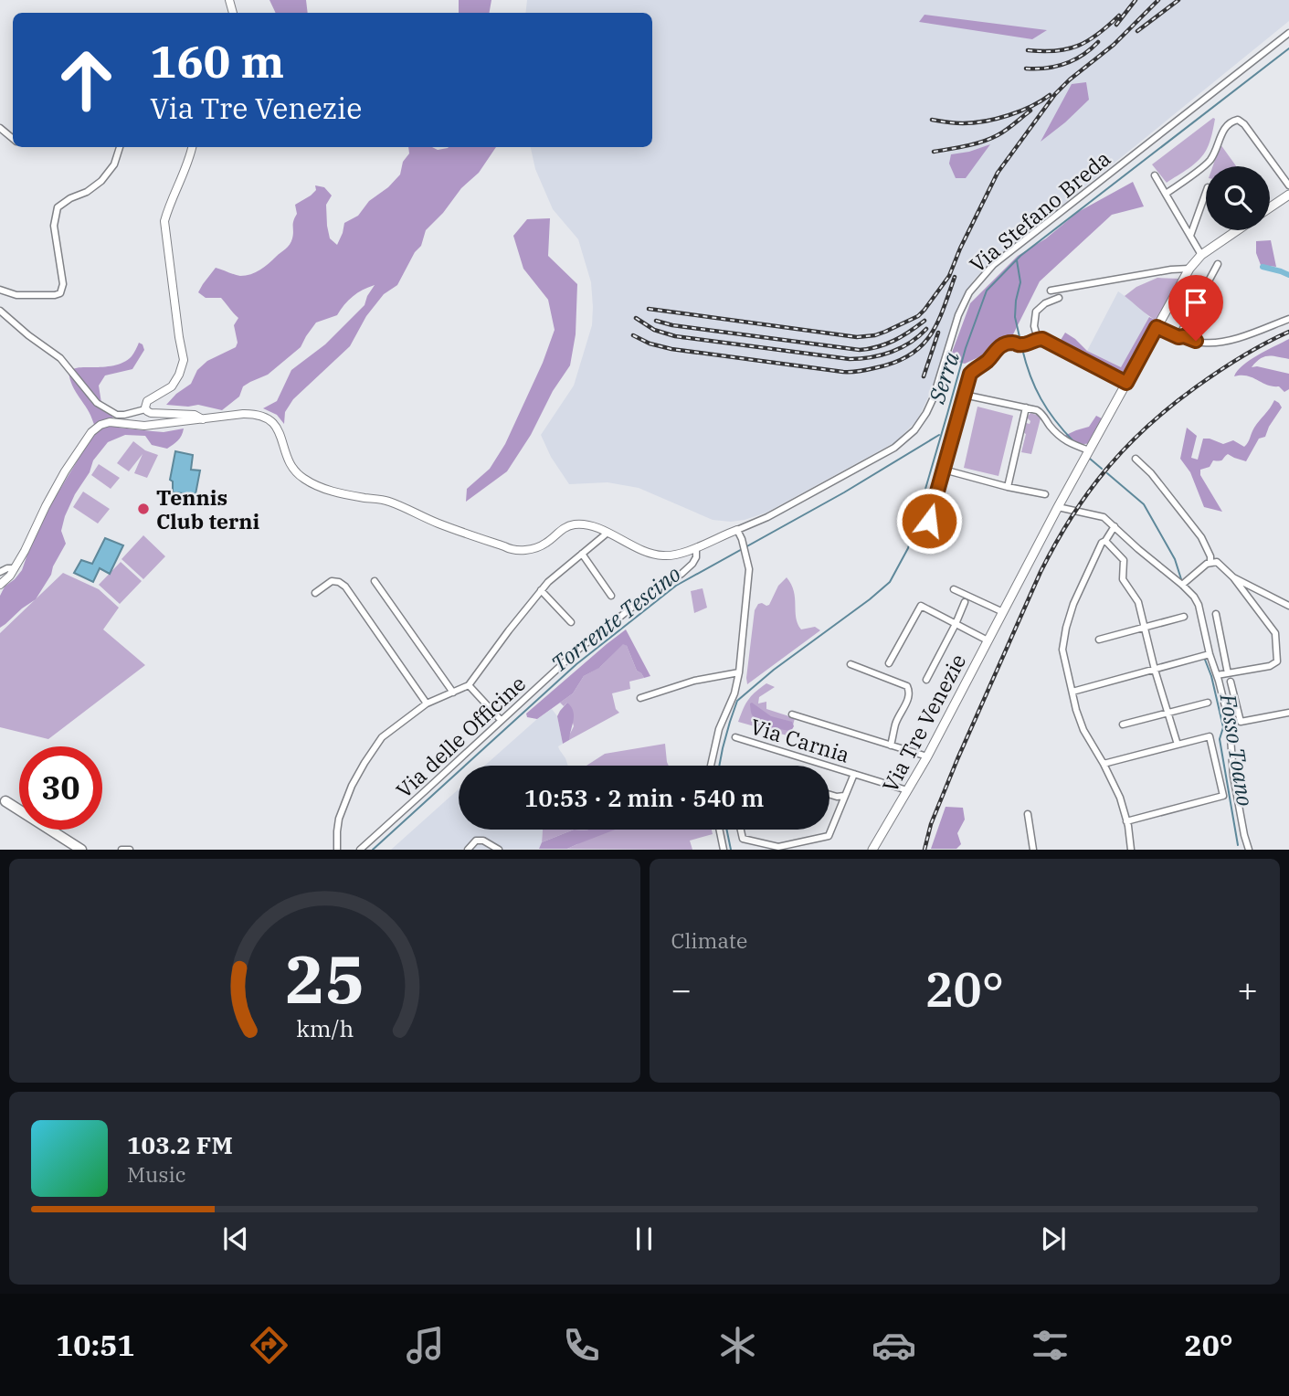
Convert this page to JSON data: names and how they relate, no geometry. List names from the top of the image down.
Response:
{
  "streets": {
    "main road": ["Via Tre Venezie"],
    "street": ["Via Stefano Breda", "Via delle Officine", "Via Carnia"]
  },
  "crossings": [
    ["Via Tre Venezie", "Via Carnia"]
  ],
  "water": ["Serra", "Torrente Tescino", "Fosso Toano"],
  "places": ["Tennis Club terni"],
  "page": {
    "turn": ["160 m", "Via Tre Venezie"],
    "limit": "30",
    "trip": "10:53 · 2 min · 540 m",
    "tile": "Climate",
    "heat": ["−", "20°", "+"],
    "song": ["103.2 FM", "Music"],
    "tabs": ["10:51", "20°"],
    "gauge": ["25", "km/h"]
  }
}
